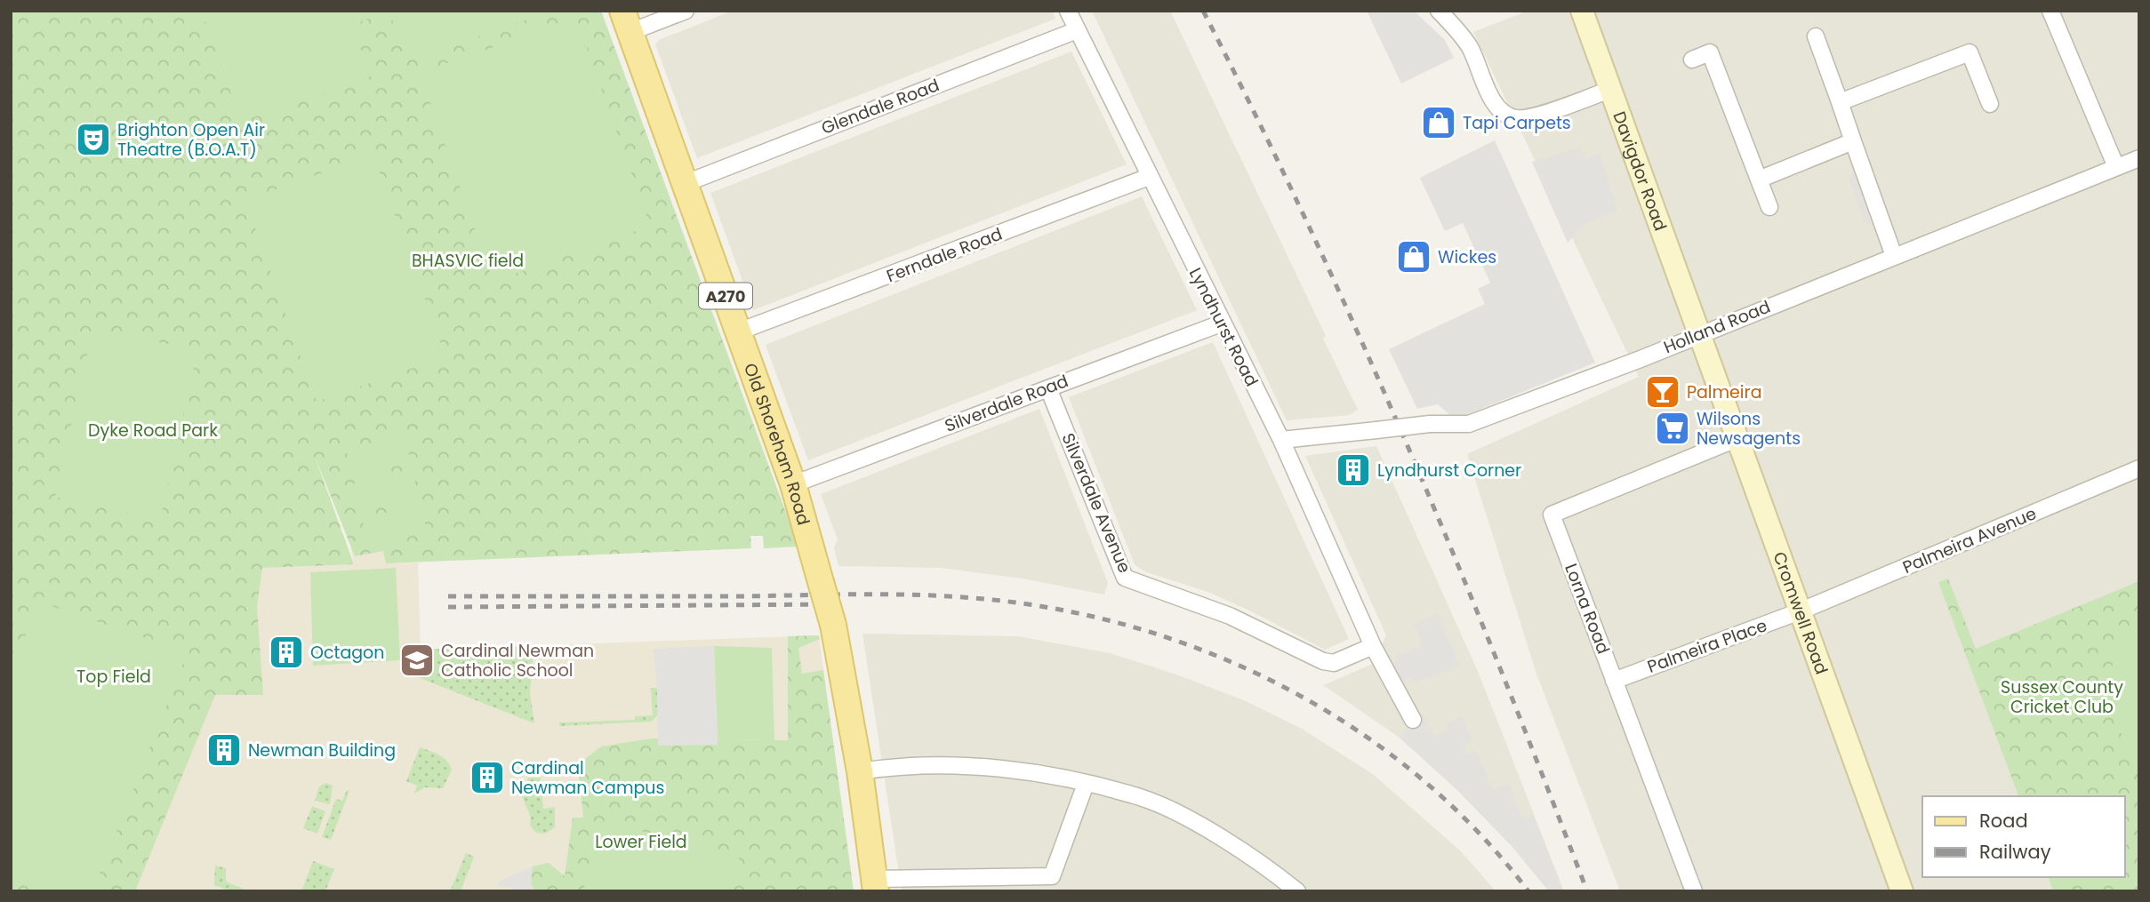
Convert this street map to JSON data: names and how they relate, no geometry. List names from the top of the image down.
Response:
{
  "streets": {
    "main road": [
      "Davigdor Road",
      "A270",
      "Old Shoreham Road",
      "Cromwell Road"
    ],
    "street": [
      "Glendale Road",
      "Ferndale Road",
      "Lyndhurst Road",
      "Holland Road",
      "Silverdale Road",
      "Silverdale Avenue",
      "Palmeira Avenue",
      "Lorna Road",
      "Palmeira Place"
    ]
  },
  "crossings": [
    ["Glendale Road", "Lyndhurst Road"],
    ["Glendale Road", "Old Shoreham Road"],
    ["Davigdor Road", "Holland Road"],
    ["Davigdor Road", "Cromwell Road"],
    ["Ferndale Road", "Lyndhurst Road"],
    ["Ferndale Road", "Old Shoreham Road"],
    ["Lyndhurst Road", "Holland Road"],
    ["Lyndhurst Road", "Silverdale Road"],
    ["Lyndhurst Road", "Silverdale Avenue"],
    ["Holland Road", "Cromwell Road"],
    ["Silverdale Road", "Old Shoreham Road"],
    ["Silverdale Road", "Silverdale Avenue"],
    ["Palmeira Avenue", "Cromwell Road"],
    ["Palmeira Avenue", "Palmeira Place"],
    ["Lorna Road", "Cromwell Road"],
    ["Lorna Road", "Palmeira Place"],
    ["Cromwell Road", "Palmeira Place"]
  ],
  "parks": [
    "BHASVIC field",
    "Dyke Road Park",
    "Top Field",
    "Sussex County Cricket Club",
    "Lower Field"
  ],
  "places": {
    "shop": ["Tapi Carpets", "Wickes"],
    "theatre": ["Brighton Open Air Theatre (B.O.A.T)"],
    "bar": ["Palmeira"],
    "supermarket": ["Wilsons Newsagents"],
    "building": [
      "Lyndhurst Corner",
      "Octagon",
      "Newman Building",
      "Cardinal Newman Campus"
    ],
    "school or university": ["Cardinal Newman Catholic School"]
  },
  "legend": ["Road", "Railway"]
}
